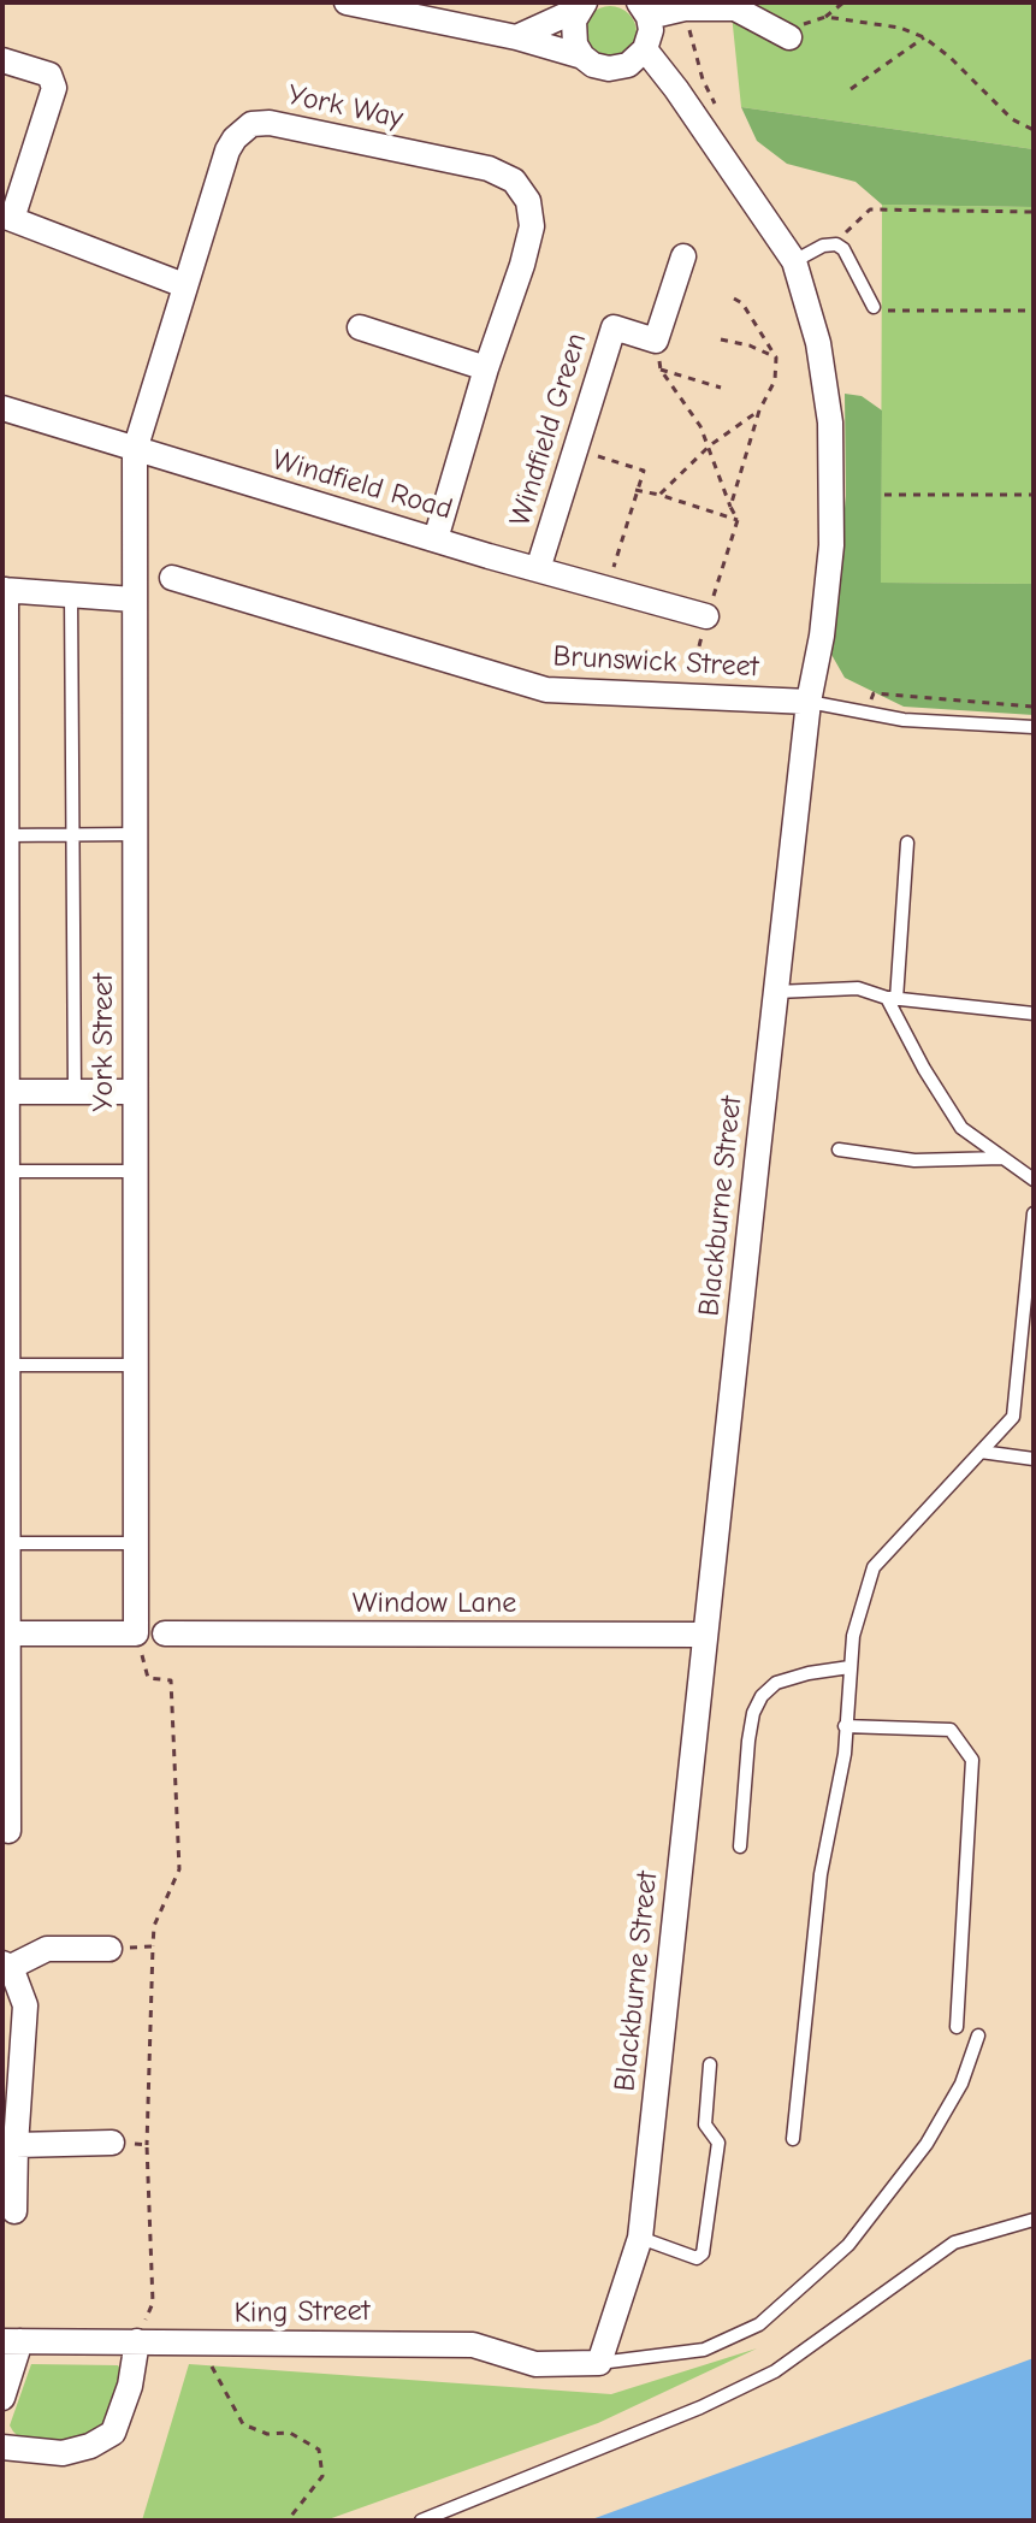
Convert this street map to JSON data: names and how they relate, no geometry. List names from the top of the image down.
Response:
{
  "streets": {
    "street": [
      "York Way",
      "Windfield Green",
      "Windfield Road",
      "Brunswick Street",
      "York Street",
      "Blackburne Street",
      "Window Lane",
      "King Street"
    ]
  },
  "crossings": [
    ["York Way", "Windfield Road"],
    ["York Way", "York Street"],
    ["Windfield Green", "Windfield Road"],
    ["Windfield Road", "York Street"],
    ["Brunswick Street", "Blackburne Street"],
    ["Blackburne Street", "Window Lane"],
    ["Blackburne Street", "King Street"]
  ]
}
